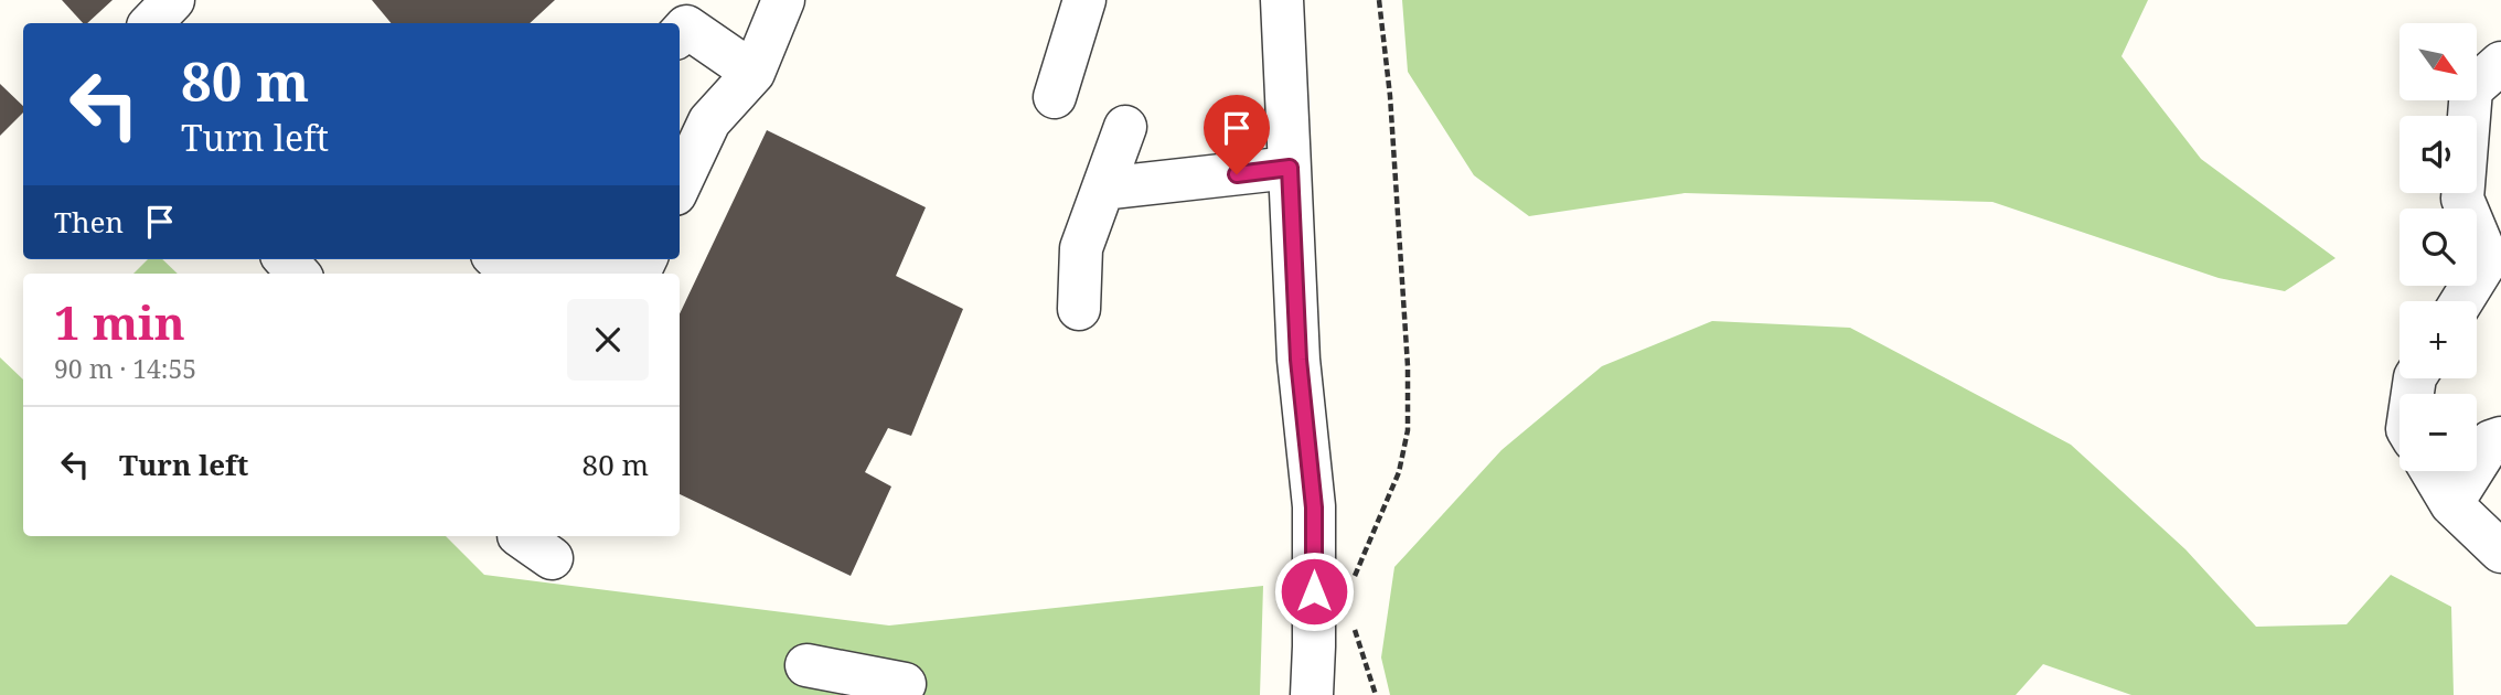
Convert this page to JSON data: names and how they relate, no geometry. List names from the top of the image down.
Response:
{
  "north": "bottom right",
  "page": {
    "map_buttons": ["+", "−"],
    "turn": ["80 m", "Turn left"],
    "then": "Then",
    "heading": ["1 min", "90 m · 14:55"],
    "list": [
      {
        "name": "Turn left",
        "value": "80 m"
      }
    ]
  }
}
